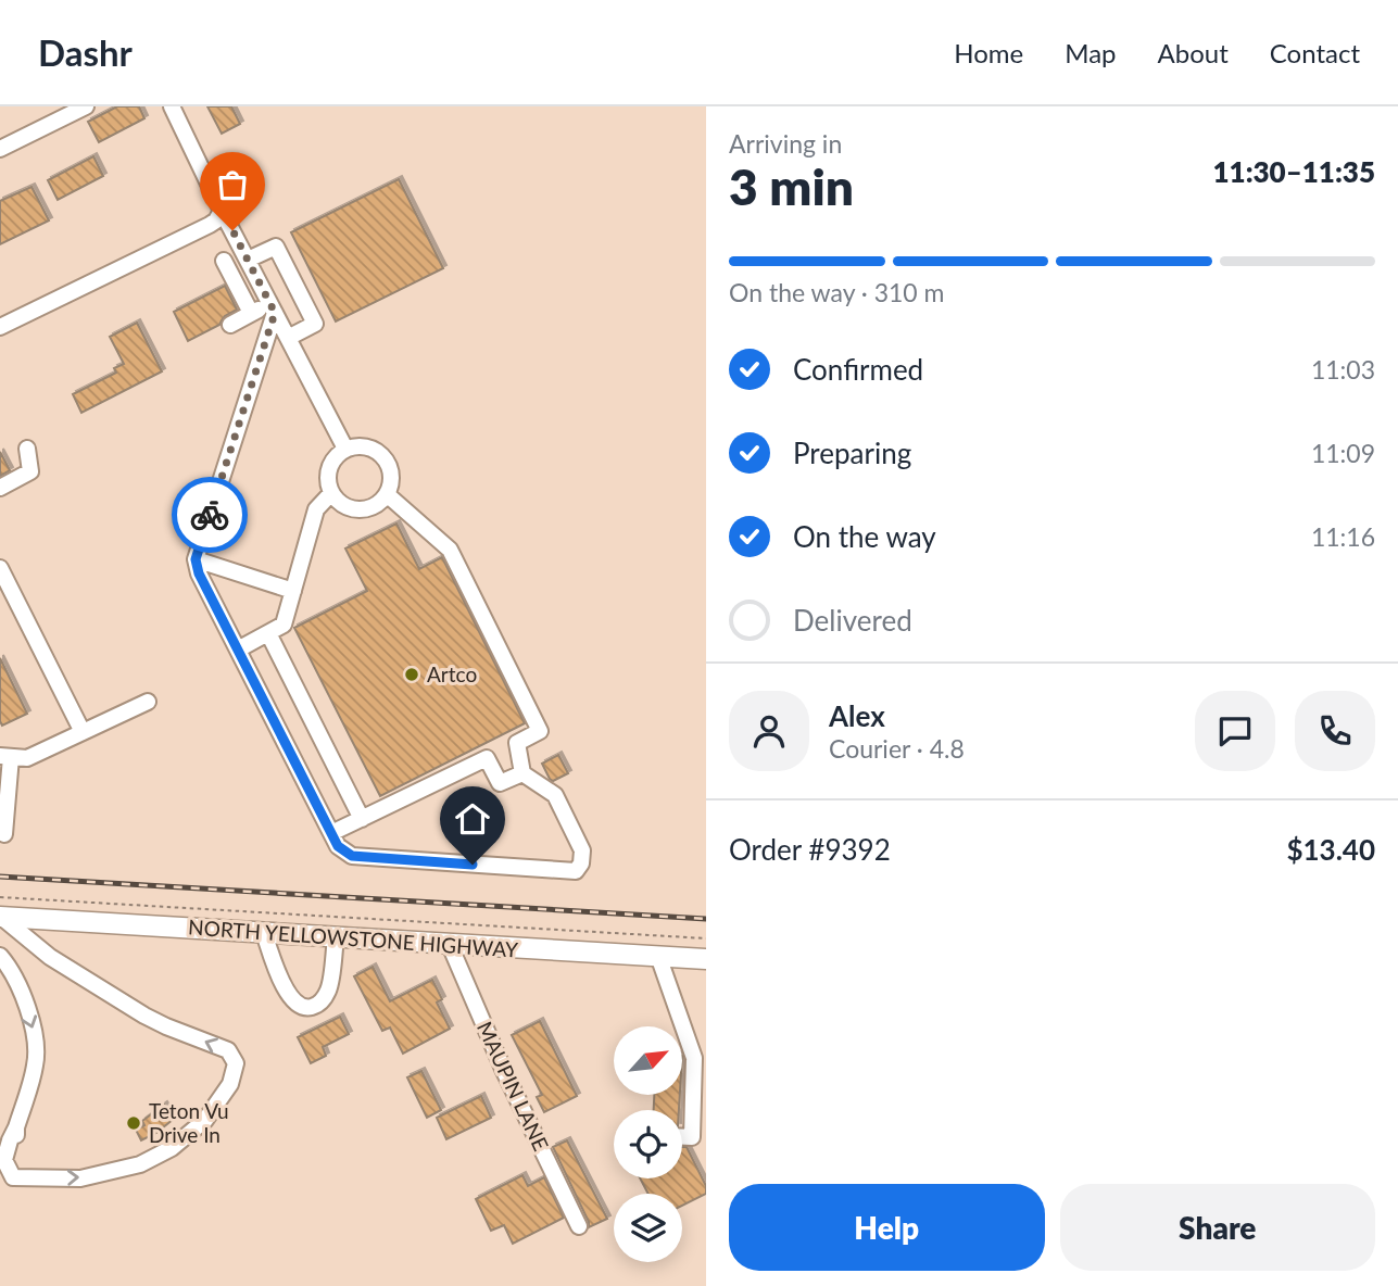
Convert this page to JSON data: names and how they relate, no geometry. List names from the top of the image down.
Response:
{
  "streets": {
    "main road": ["NORTH YELLOWSTONE HIGHWAY"],
    "street": ["MAUPIN LANE"]
  },
  "crossings": [
    ["NORTH YELLOWSTONE HIGHWAY", "MAUPIN LANE"]
  ],
  "places": ["Artco", "Teton Vu Drive In"],
  "north": "top right",
  "page": {
    "header": "Dashr",
    "nav": [
      "Home",
      "Map",
      "About",
      "Contact"
    ],
    "heading": ["3 min", "Arriving in", "11:30–11:35"],
    "panel": [
      "Alex",
      "Courier · 4.8",
      "Order #9392",
      "$13.40"
    ],
    "bar": "On the way · 310 m",
    "list": [
      ["Confirmed", "11:03"],
      ["Preparing", "11:09"],
      ["On the way", "11:16"],
      "Delivered"
    ],
    "buttons": ["Help", "Share"]
  }
}
